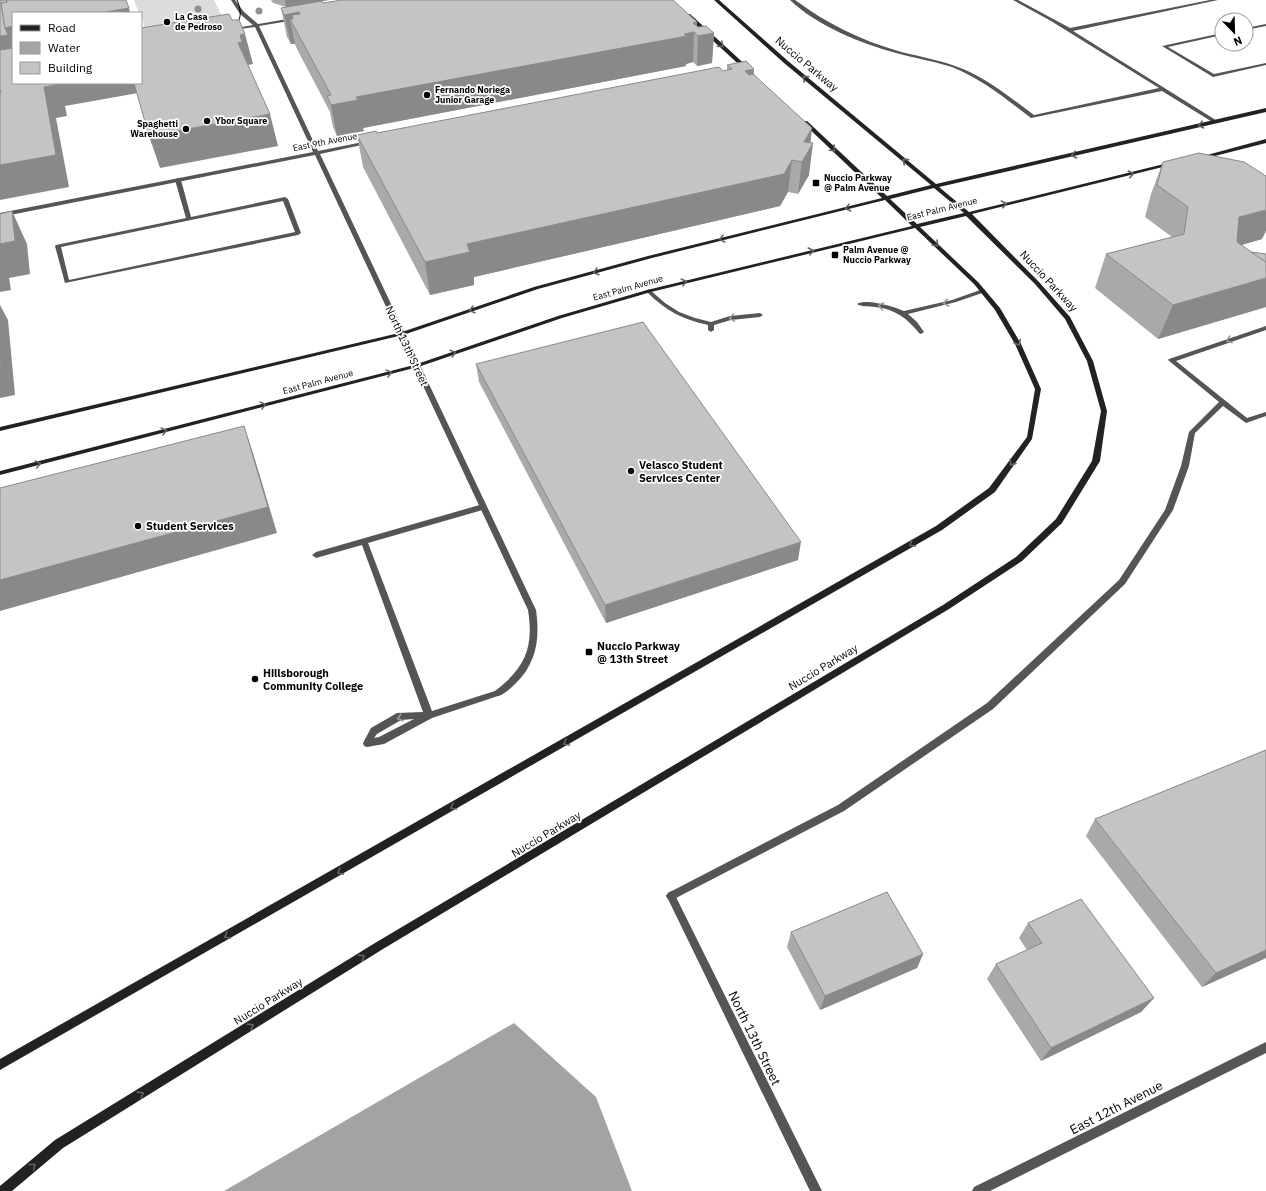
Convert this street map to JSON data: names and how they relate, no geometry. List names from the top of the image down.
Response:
{
  "streets": {
    "main road": ["Nuccio Parkway", "East Palm Avenue"],
    "street": ["East 9th Avenue", "North 13th Street", "East 12th Avenue"]
  },
  "crossings": [
    ["Nuccio Parkway", "East Palm Avenue"],
    ["East 9th Avenue", "North 13th Street"],
    ["East Palm Avenue", "North 13th Street"]
  ],
  "places": {
    "other": [
      "La Casa de Pedroso",
      "Fernando Noriega Junior Garage",
      "Ybor Square",
      "Spaghetti Warehouse",
      "Velasco Student Services Center",
      "Student Services",
      "Hillsborough Community College"
    ],
    "transit": ["Nuccio Parkway @ Palm Avenue", "Palm Avenue @ Nuccio Parkway", "Nuccio Parkway @ 13th Street"]
  },
  "legend": ["Road", "Water", "Building"],
  "north": "bottom right"
}
